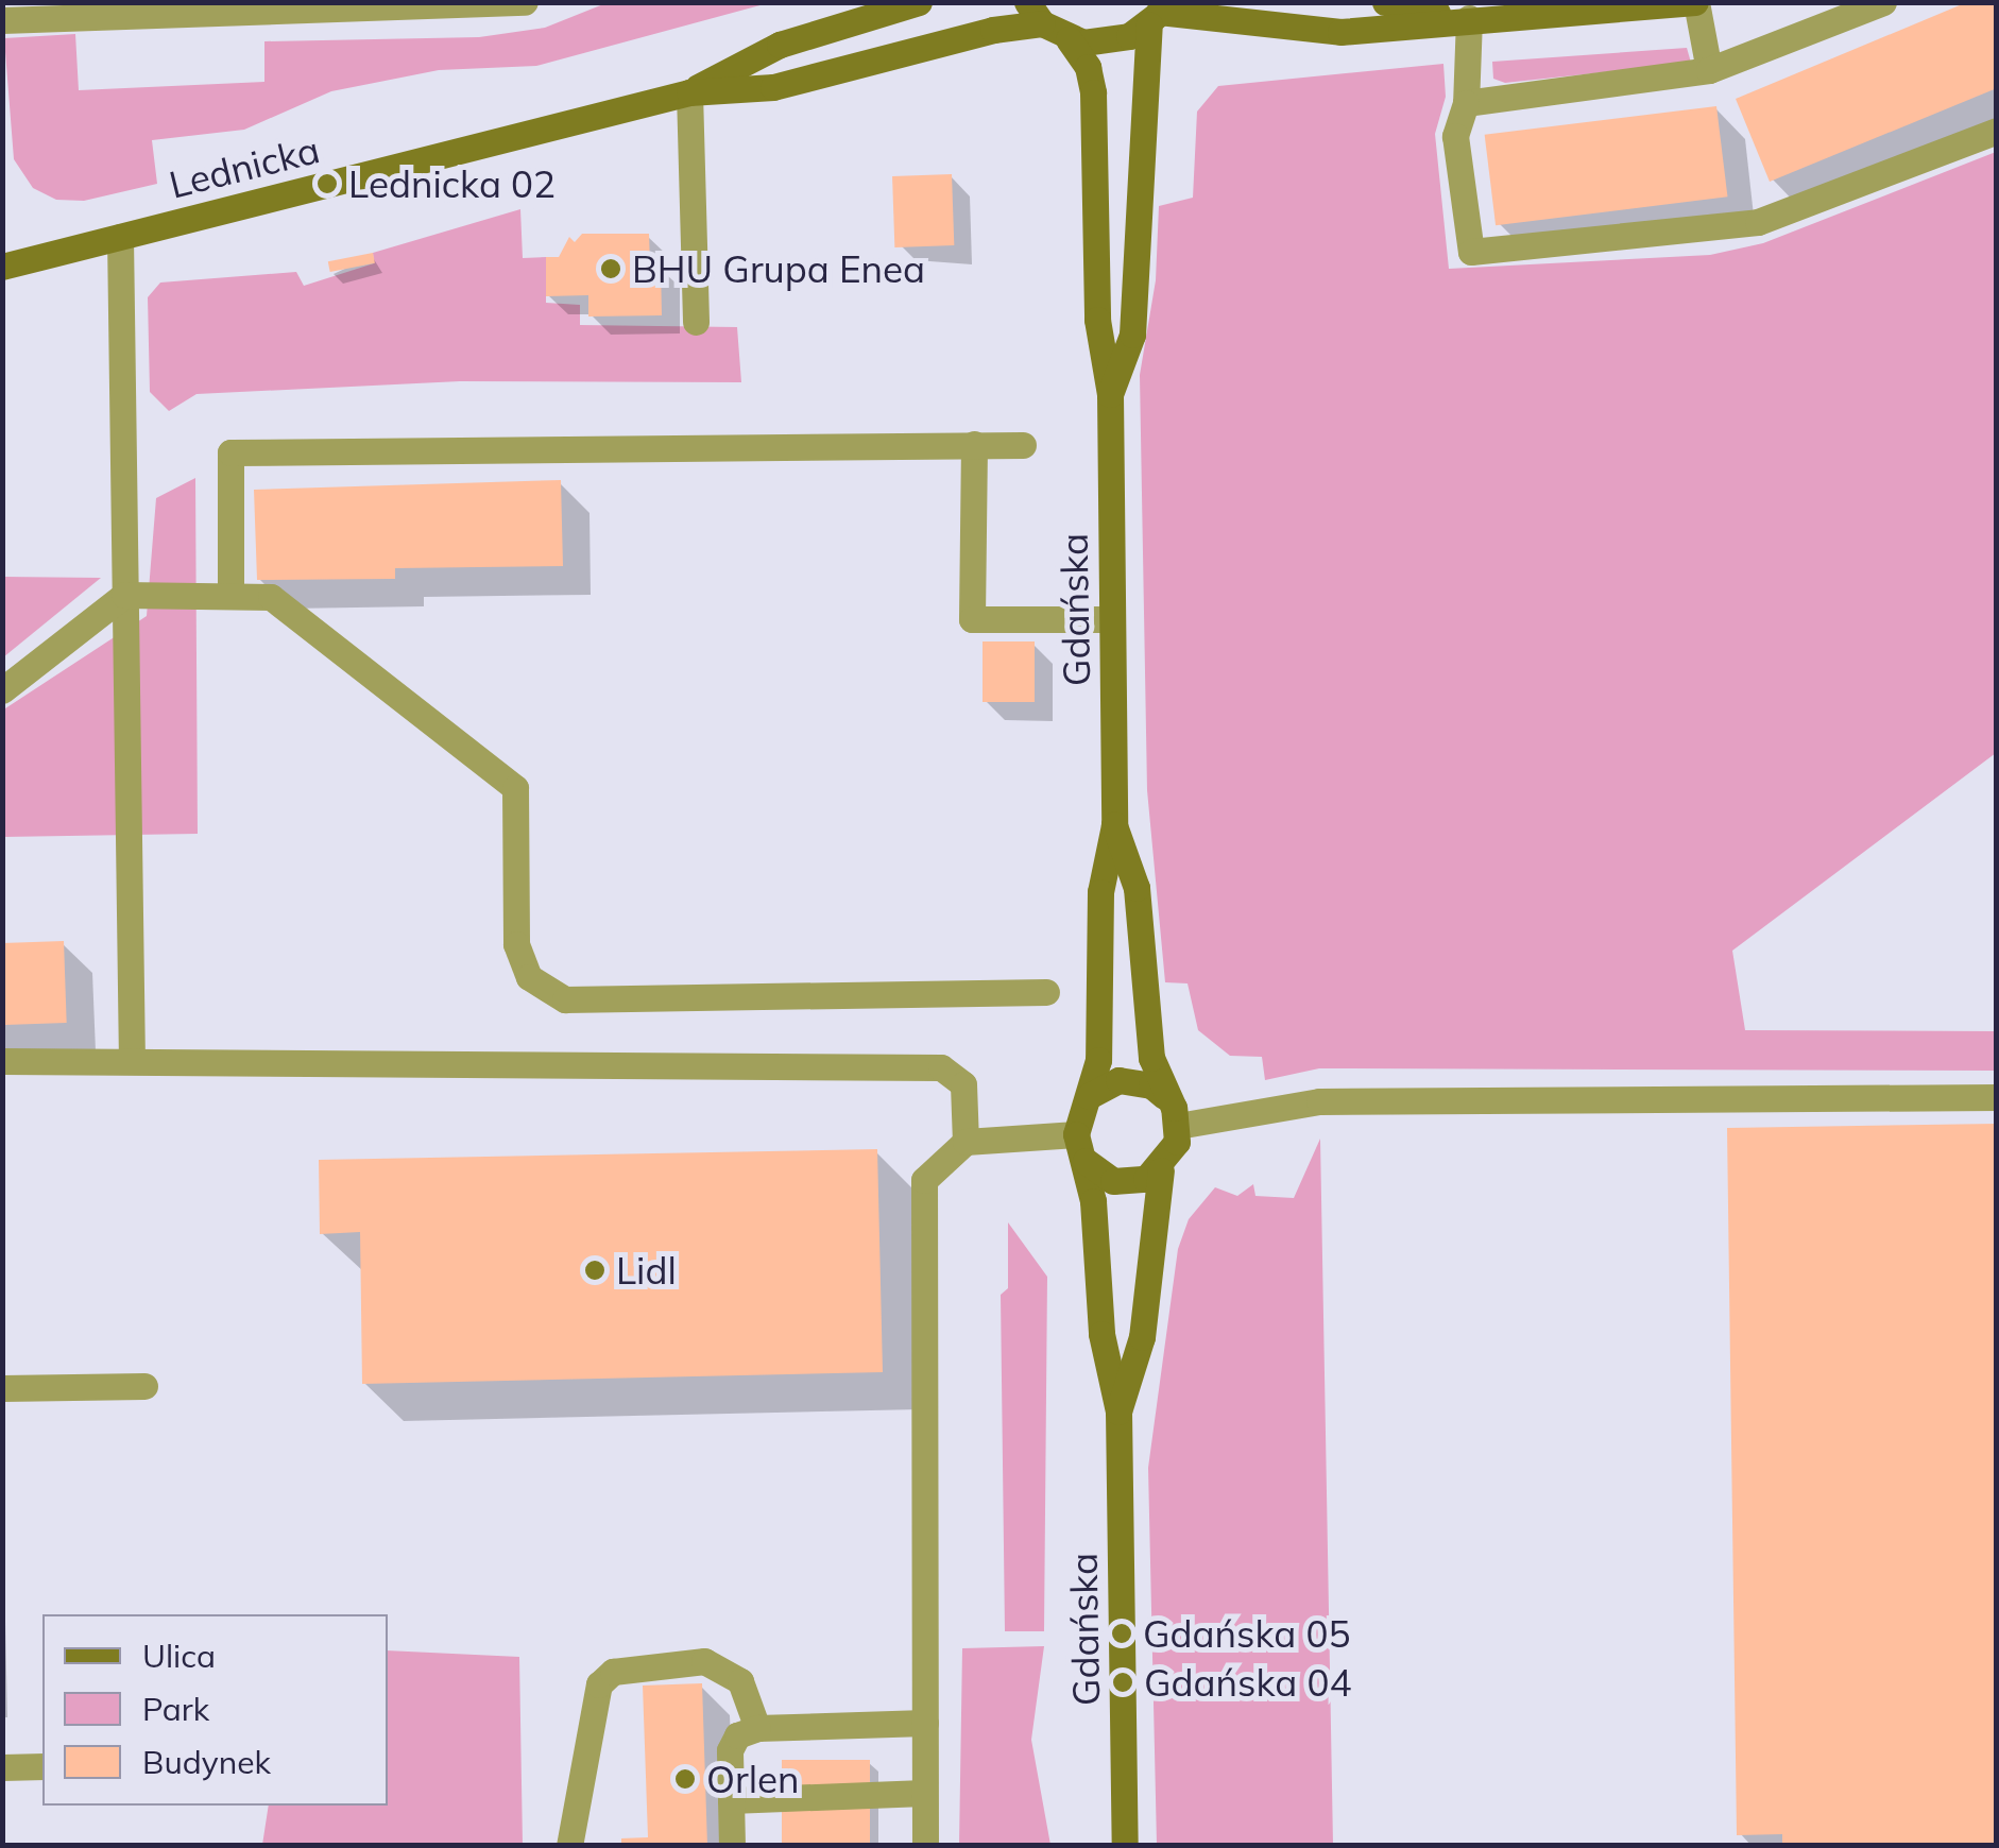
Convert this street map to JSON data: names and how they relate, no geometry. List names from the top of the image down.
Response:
{
  "streets": {
    "street": ["Lednicka", "Gdańska"]
  },
  "places": [
    "Lednicka 02",
    "BHU Grupa Enea",
    "Lidl",
    "Gdańska 05",
    "Gdańska 04",
    "Orlen"
  ],
  "legend": ["Ulica", "Park", "Budynek"]
}
